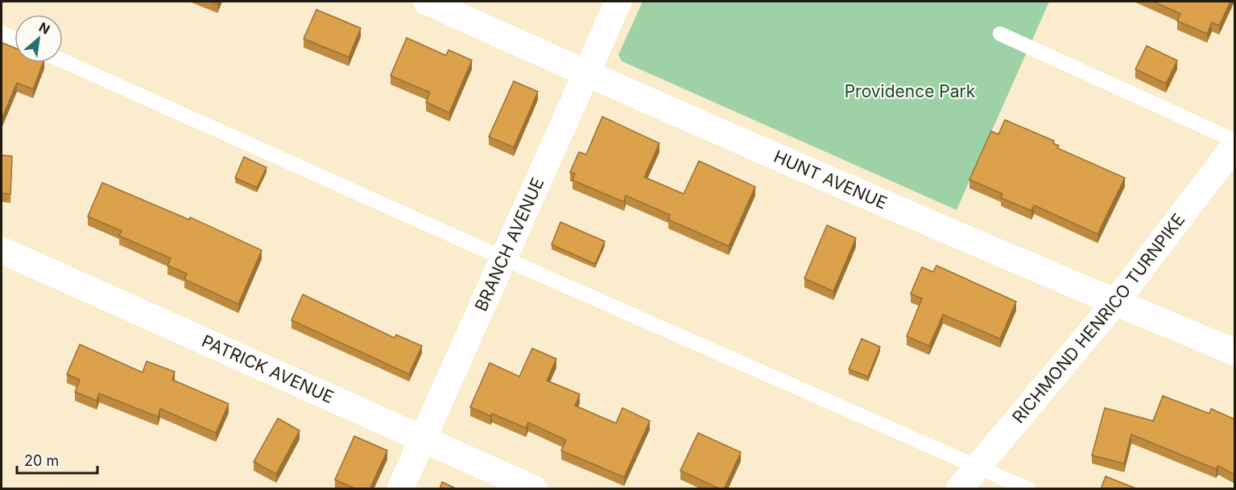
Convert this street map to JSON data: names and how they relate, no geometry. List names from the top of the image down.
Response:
{
  "streets": {
    "street": [
      "HUNT AVENUE",
      "BRANCH AVENUE",
      "RICHMOND HENRICO TURNPIKE",
      "PATRICK AVENUE"
    ]
  },
  "crossings": [
    ["HUNT AVENUE", "BRANCH AVENUE"],
    ["HUNT AVENUE", "RICHMOND HENRICO TURNPIKE"],
    ["BRANCH AVENUE", "PATRICK AVENUE"]
  ],
  "parks": ["Providence Park"],
  "scale_bar": "20 m",
  "north": "top right"
}
